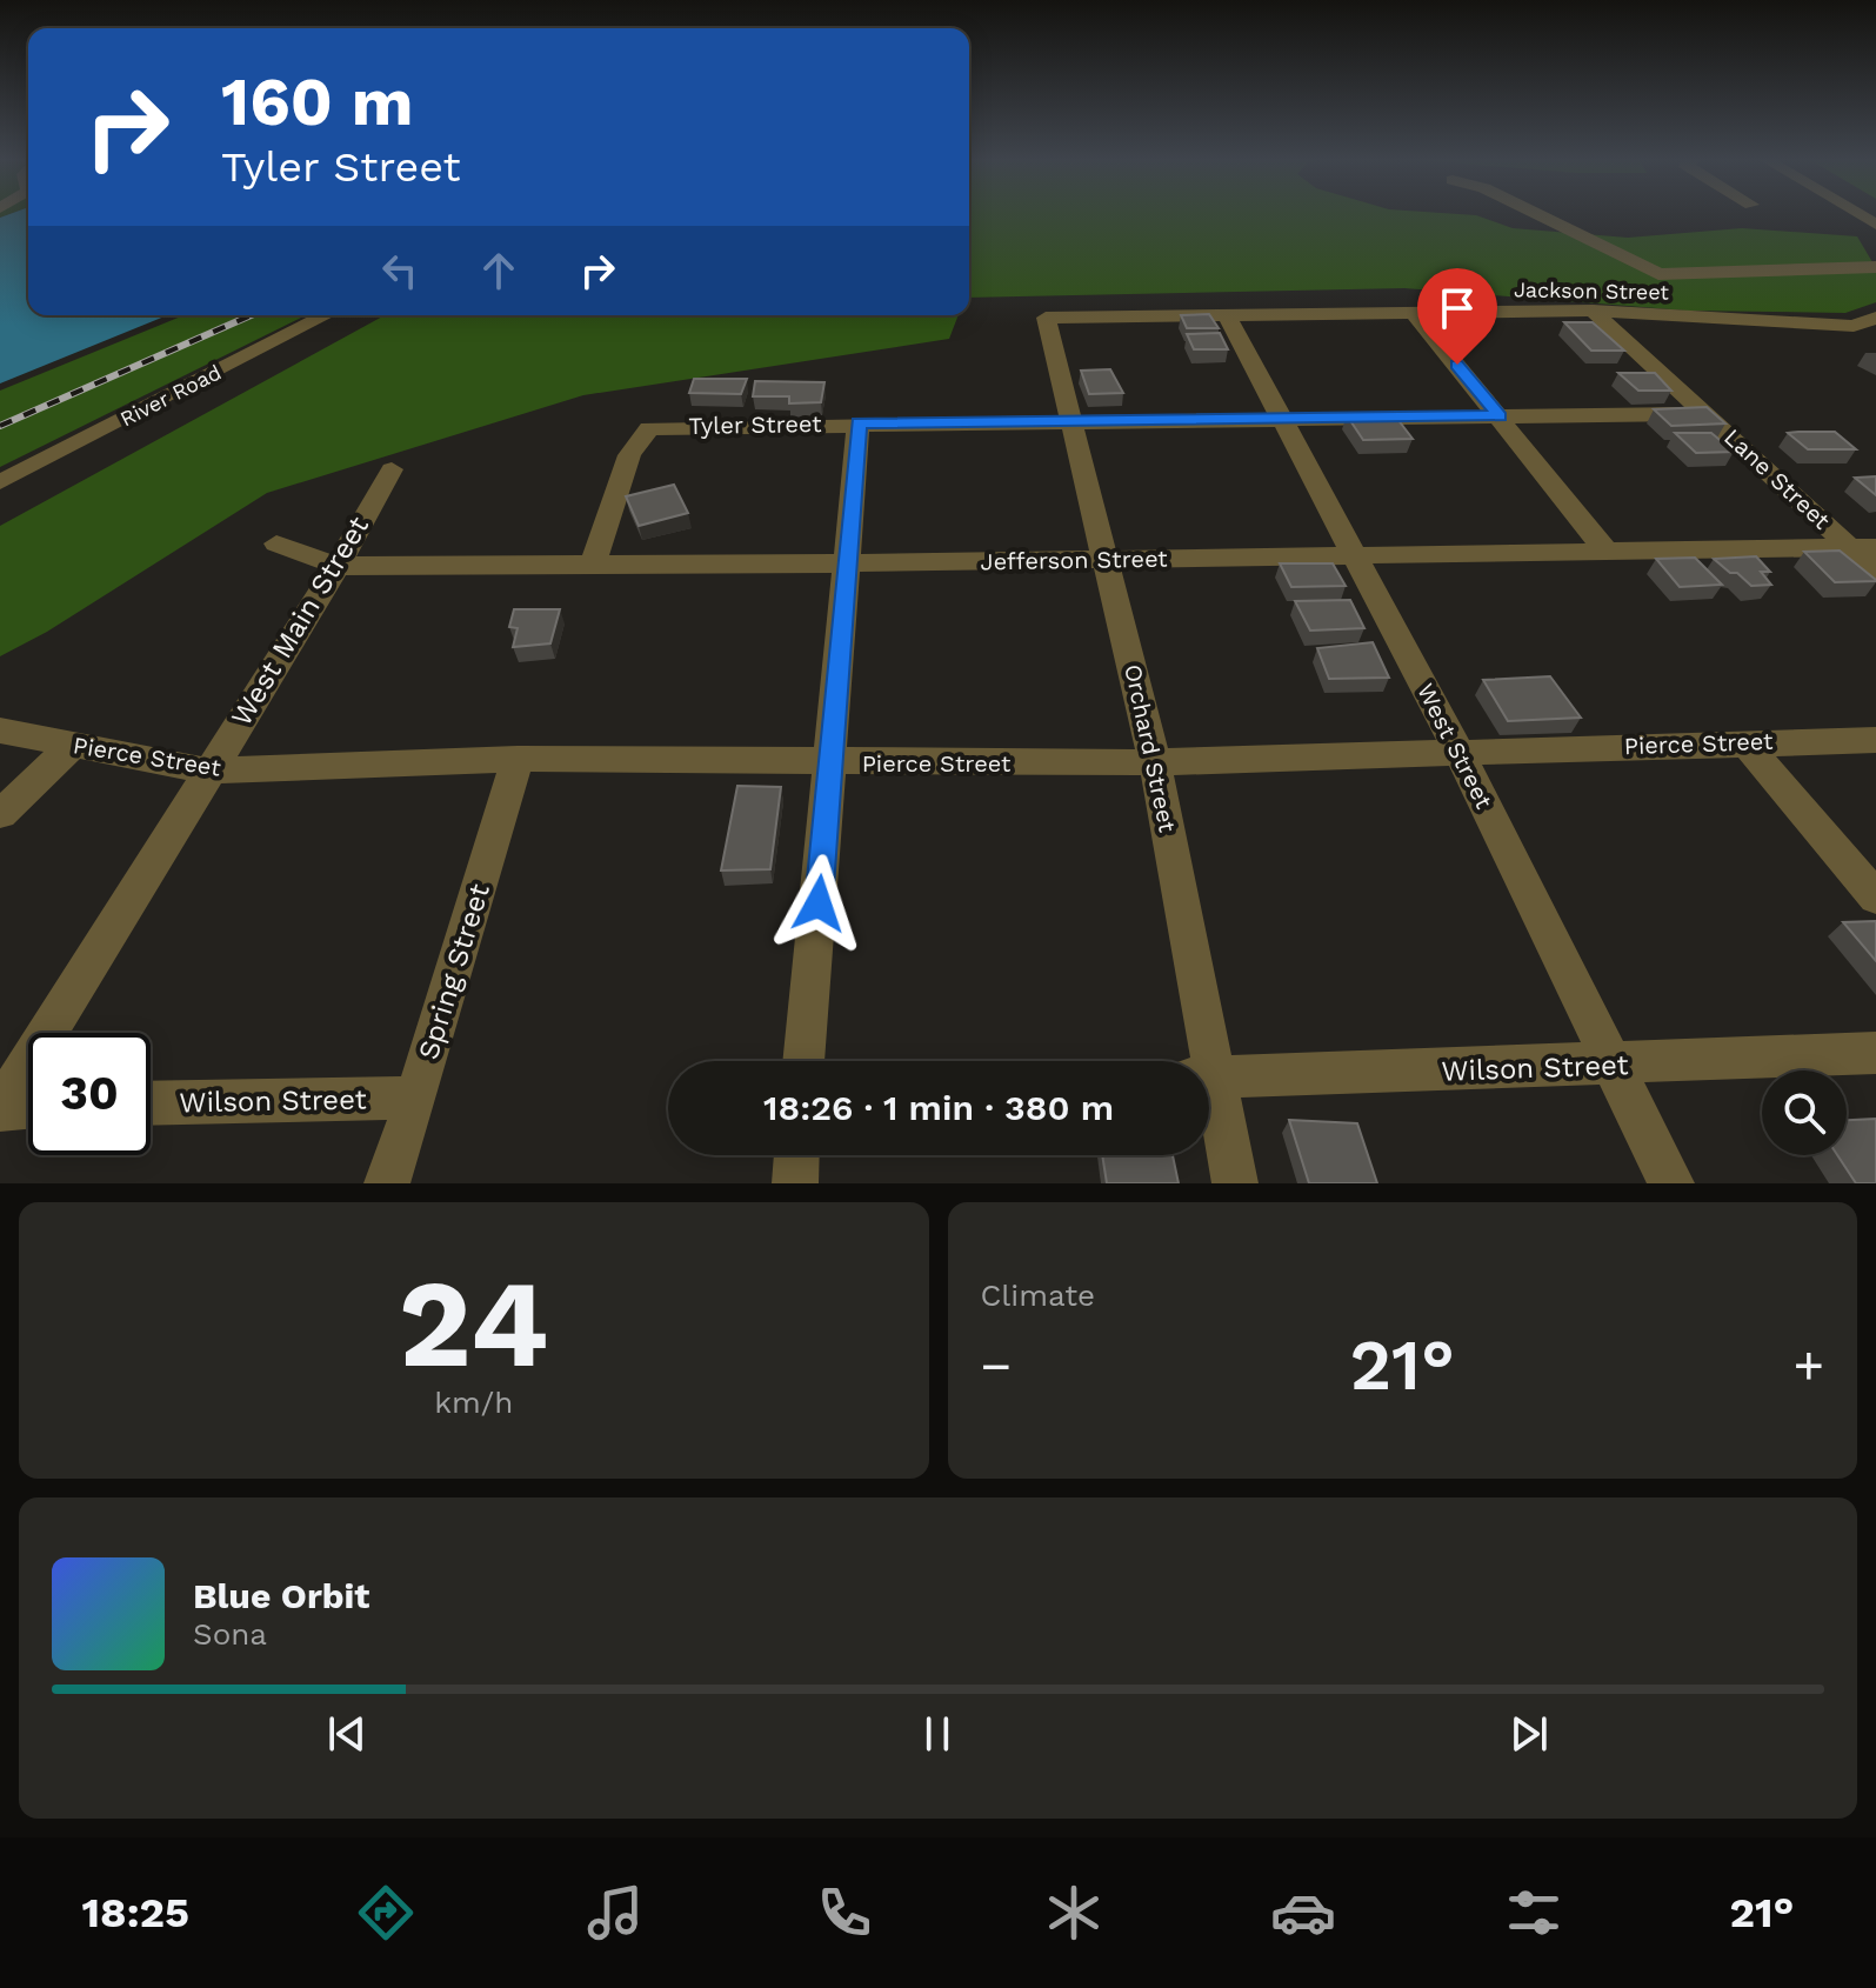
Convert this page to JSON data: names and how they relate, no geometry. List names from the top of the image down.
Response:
{
  "streets": {
    "street": [
      "Jackson Street",
      "River Road",
      "Tyler Street",
      "Lane Street",
      "Jefferson Street",
      "West Main Street",
      "Pierce Street",
      "West Street",
      "Orchard Street",
      "Spring Street",
      "Wilson Street"
    ]
  },
  "crossings": [
    ["Jackson Street", "Lane Street"],
    ["Jackson Street", "West Street"],
    ["Jackson Street", "Orchard Street"],
    ["Tyler Street", "Lane Street"],
    ["Tyler Street", "Jefferson Street"],
    ["Tyler Street", "West Street"],
    ["Tyler Street", "Orchard Street"],
    ["Lane Street", "Jefferson Street"],
    ["Jefferson Street", "West Main Street"],
    ["Jefferson Street", "West Street"],
    ["Jefferson Street", "Orchard Street"],
    ["West Main Street", "Pierce Street"],
    ["Pierce Street", "West Street"],
    ["Pierce Street", "Orchard Street"],
    ["Pierce Street", "Spring Street"],
    ["West Street", "Wilson Street"],
    ["Spring Street", "Wilson Street"]
  ],
  "page": {
    "turn": ["160 m", "Tyler Street"],
    "limit": "30",
    "trip": "18:26 · 1 min · 380 m",
    "tile": [
      ["24", "km/h"],
      "Climate"
    ],
    "heat": ["−", "21°", "+"],
    "song": ["Blue Orbit", "Sona"],
    "tabs": ["18:25", "21°"]
  }
}
